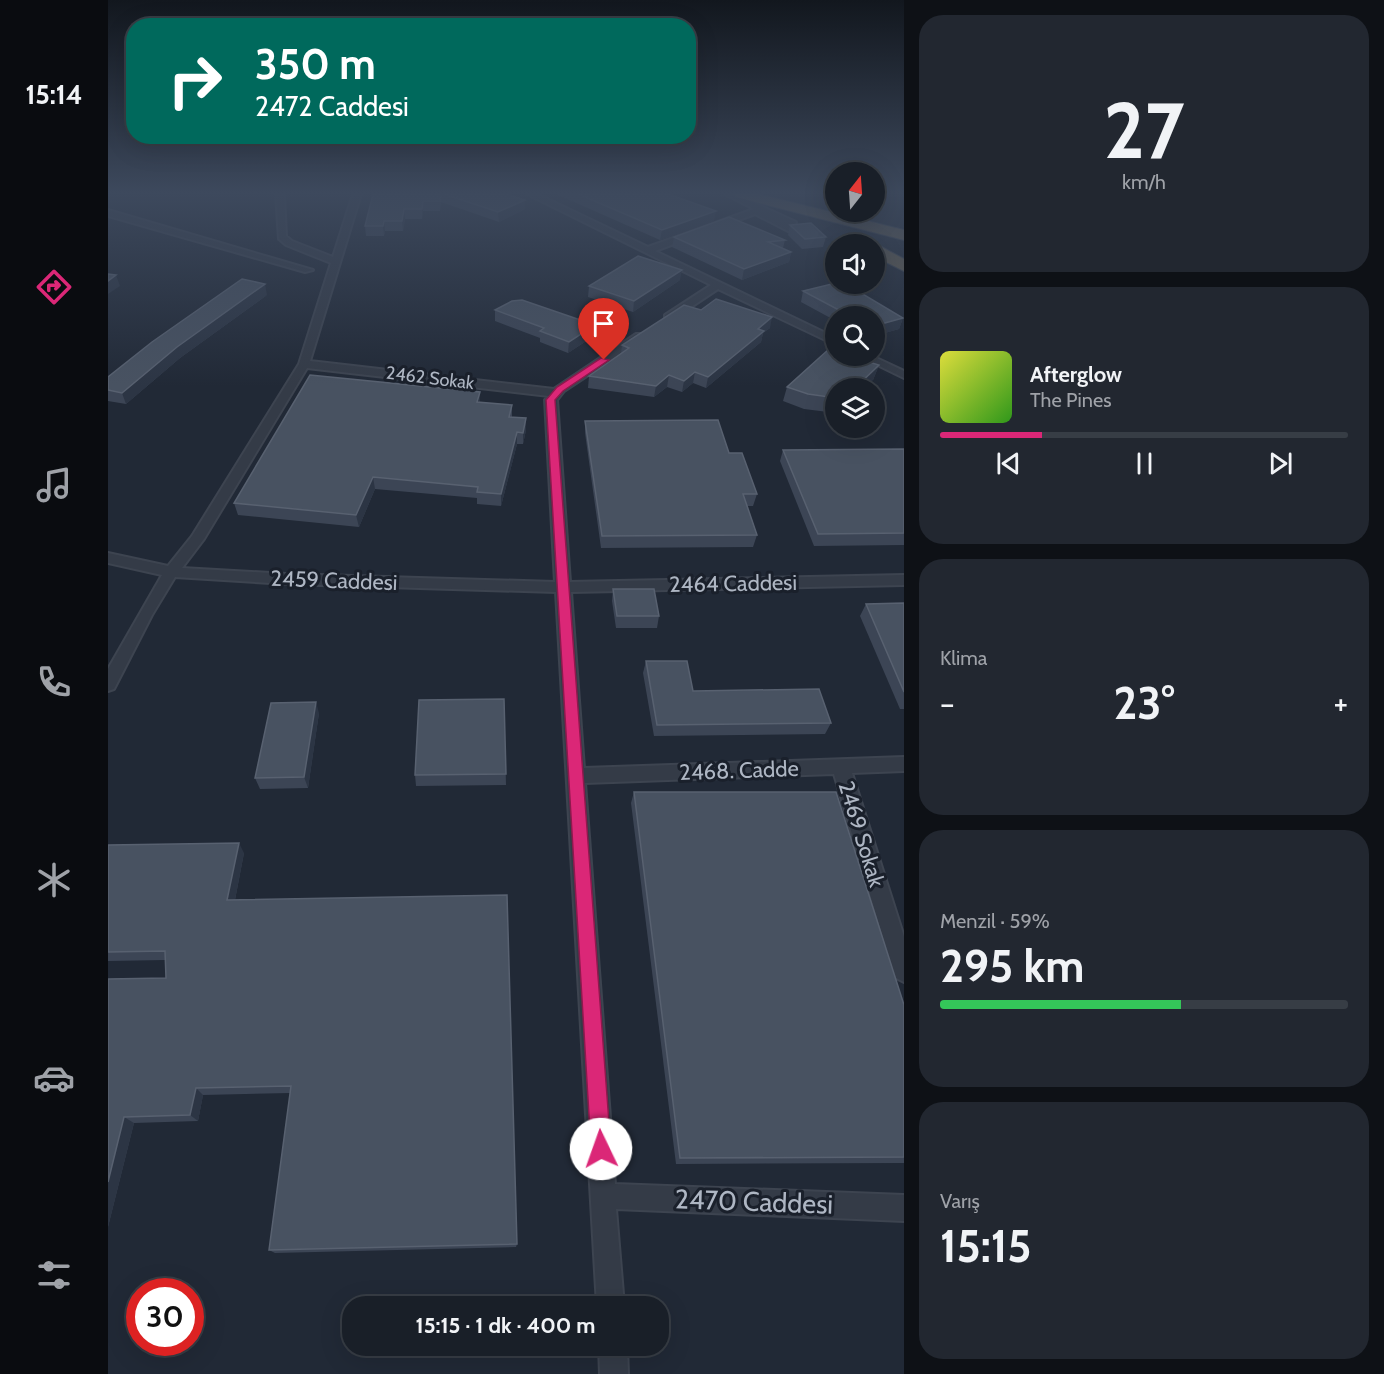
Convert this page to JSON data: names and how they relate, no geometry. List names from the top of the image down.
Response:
{
  "streets": {
    "street": [
      "2462 Sokak",
      "2459 Caddesi",
      "2464 Caddesi",
      "2468. Cadde",
      "2469 Sokak",
      "2470 Caddesi"
    ]
  },
  "crossings": [
    ["2459 Caddesi", "2464 Caddesi"],
    ["2468. Cadde", "2469 Sokak"]
  ],
  "north": "top",
  "page": {
    "tabs": "15:14",
    "tile": [
      ["27", "km/h"],
      "Klima",
      ["Menzil · 59%", "295 km"],
      ["Varış", "15:15"]
    ],
    "turn": ["350 m", "2472 Caddesi"],
    "song": ["Afterglow", "The Pines"],
    "heat": ["−", "23°", "+"],
    "limit": "30",
    "trip": "15:15 · 1 dk · 400 m"
  }
}
